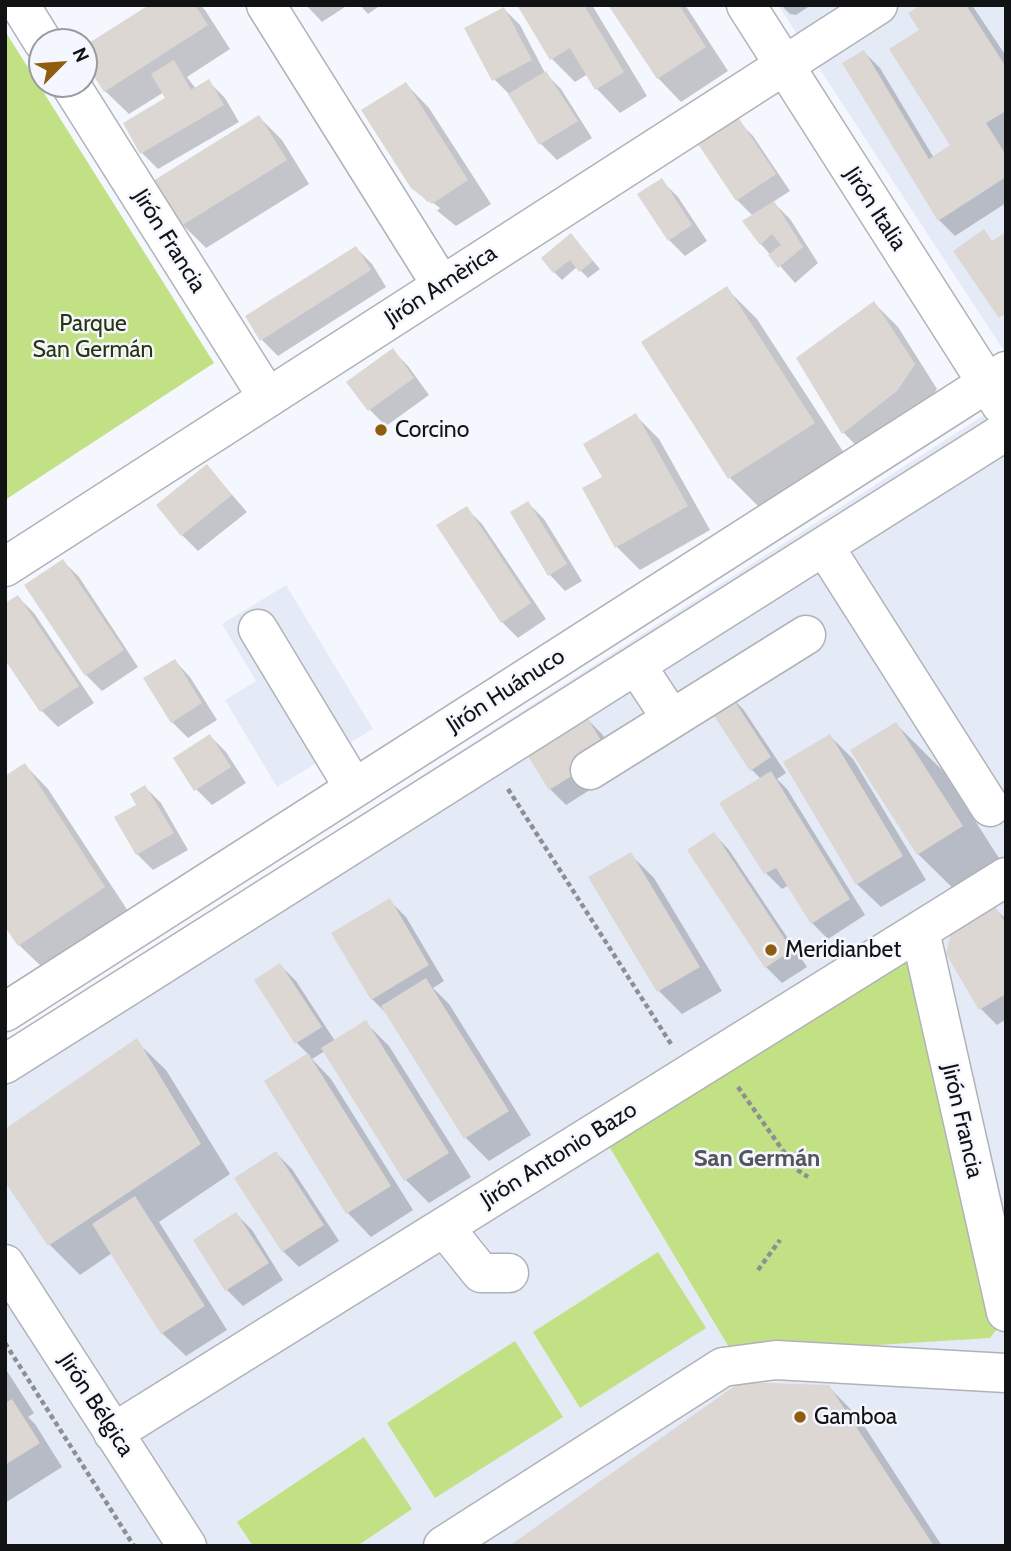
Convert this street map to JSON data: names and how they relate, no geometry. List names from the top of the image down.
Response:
{
  "streets": {
    "street": [
      "Jirón Italia",
      "Jirón Francia",
      "Jirón Amèrica",
      "Jirón Huánuco",
      "Jirón Antonio Bazo",
      "Jirón Bélgica"
    ]
  },
  "crossings": [
    ["Jirón Italia", "Jirón Amèrica"],
    ["Jirón Italia", "Jirón Huánuco"],
    ["Jirón Francia", "Jirón Amèrica"],
    ["Jirón Francia", "Jirón Antonio Bazo"],
    ["Jirón Antonio Bazo", "Jirón Bélgica"]
  ],
  "districts": ["San Germán"],
  "parks": ["Parque San Germán"],
  "places": ["Corcino", "Meridianbet", "Gamboa"],
  "north": "top right"
}
